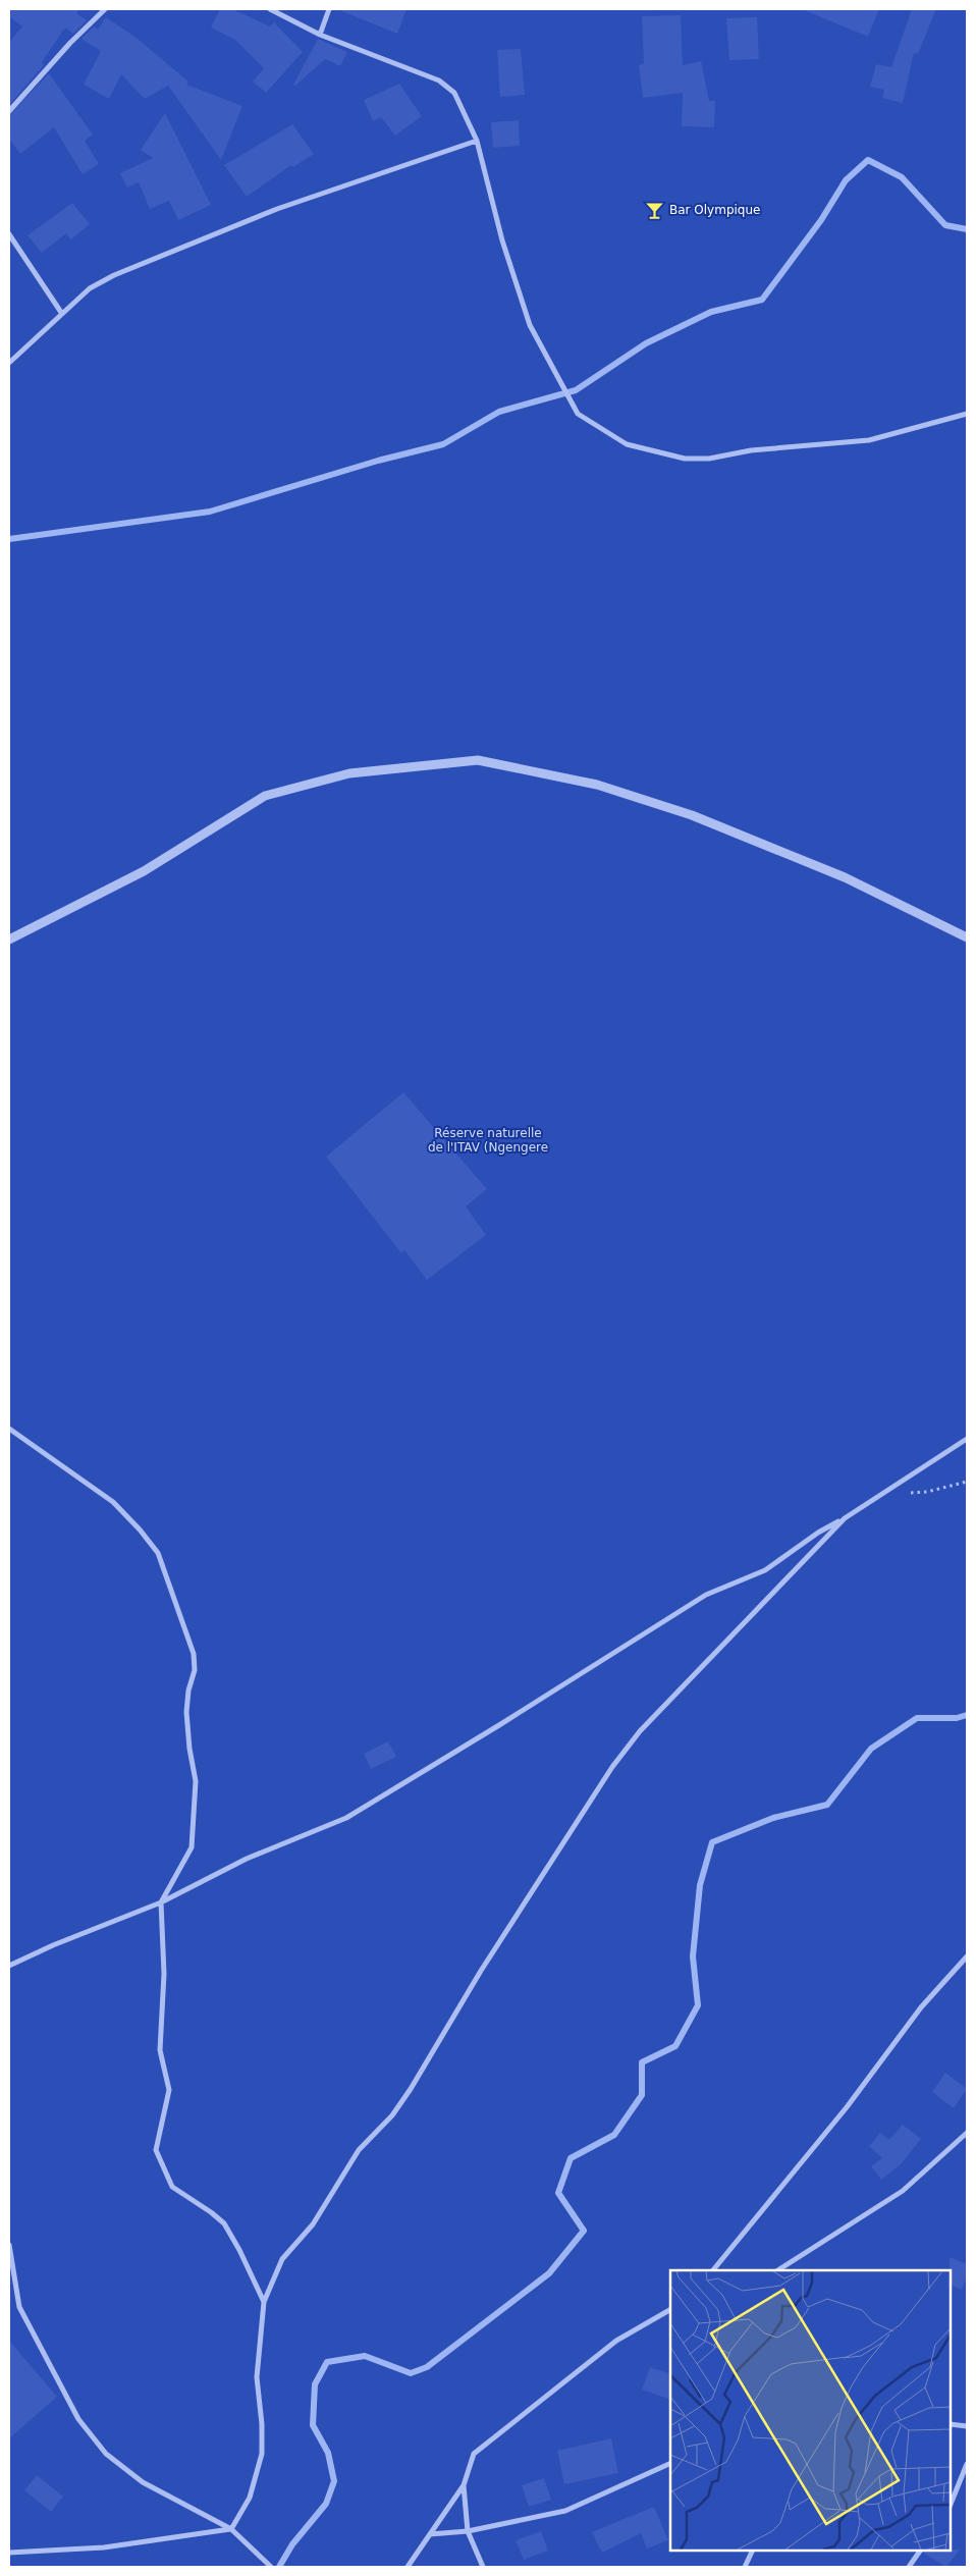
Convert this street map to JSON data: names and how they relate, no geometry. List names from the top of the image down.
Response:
{
  "parks": ["Réserve naturelle de l'ITAV (Ngengere"],
  "places": {
    "bar": ["Bar Olympique"]
  }
}
